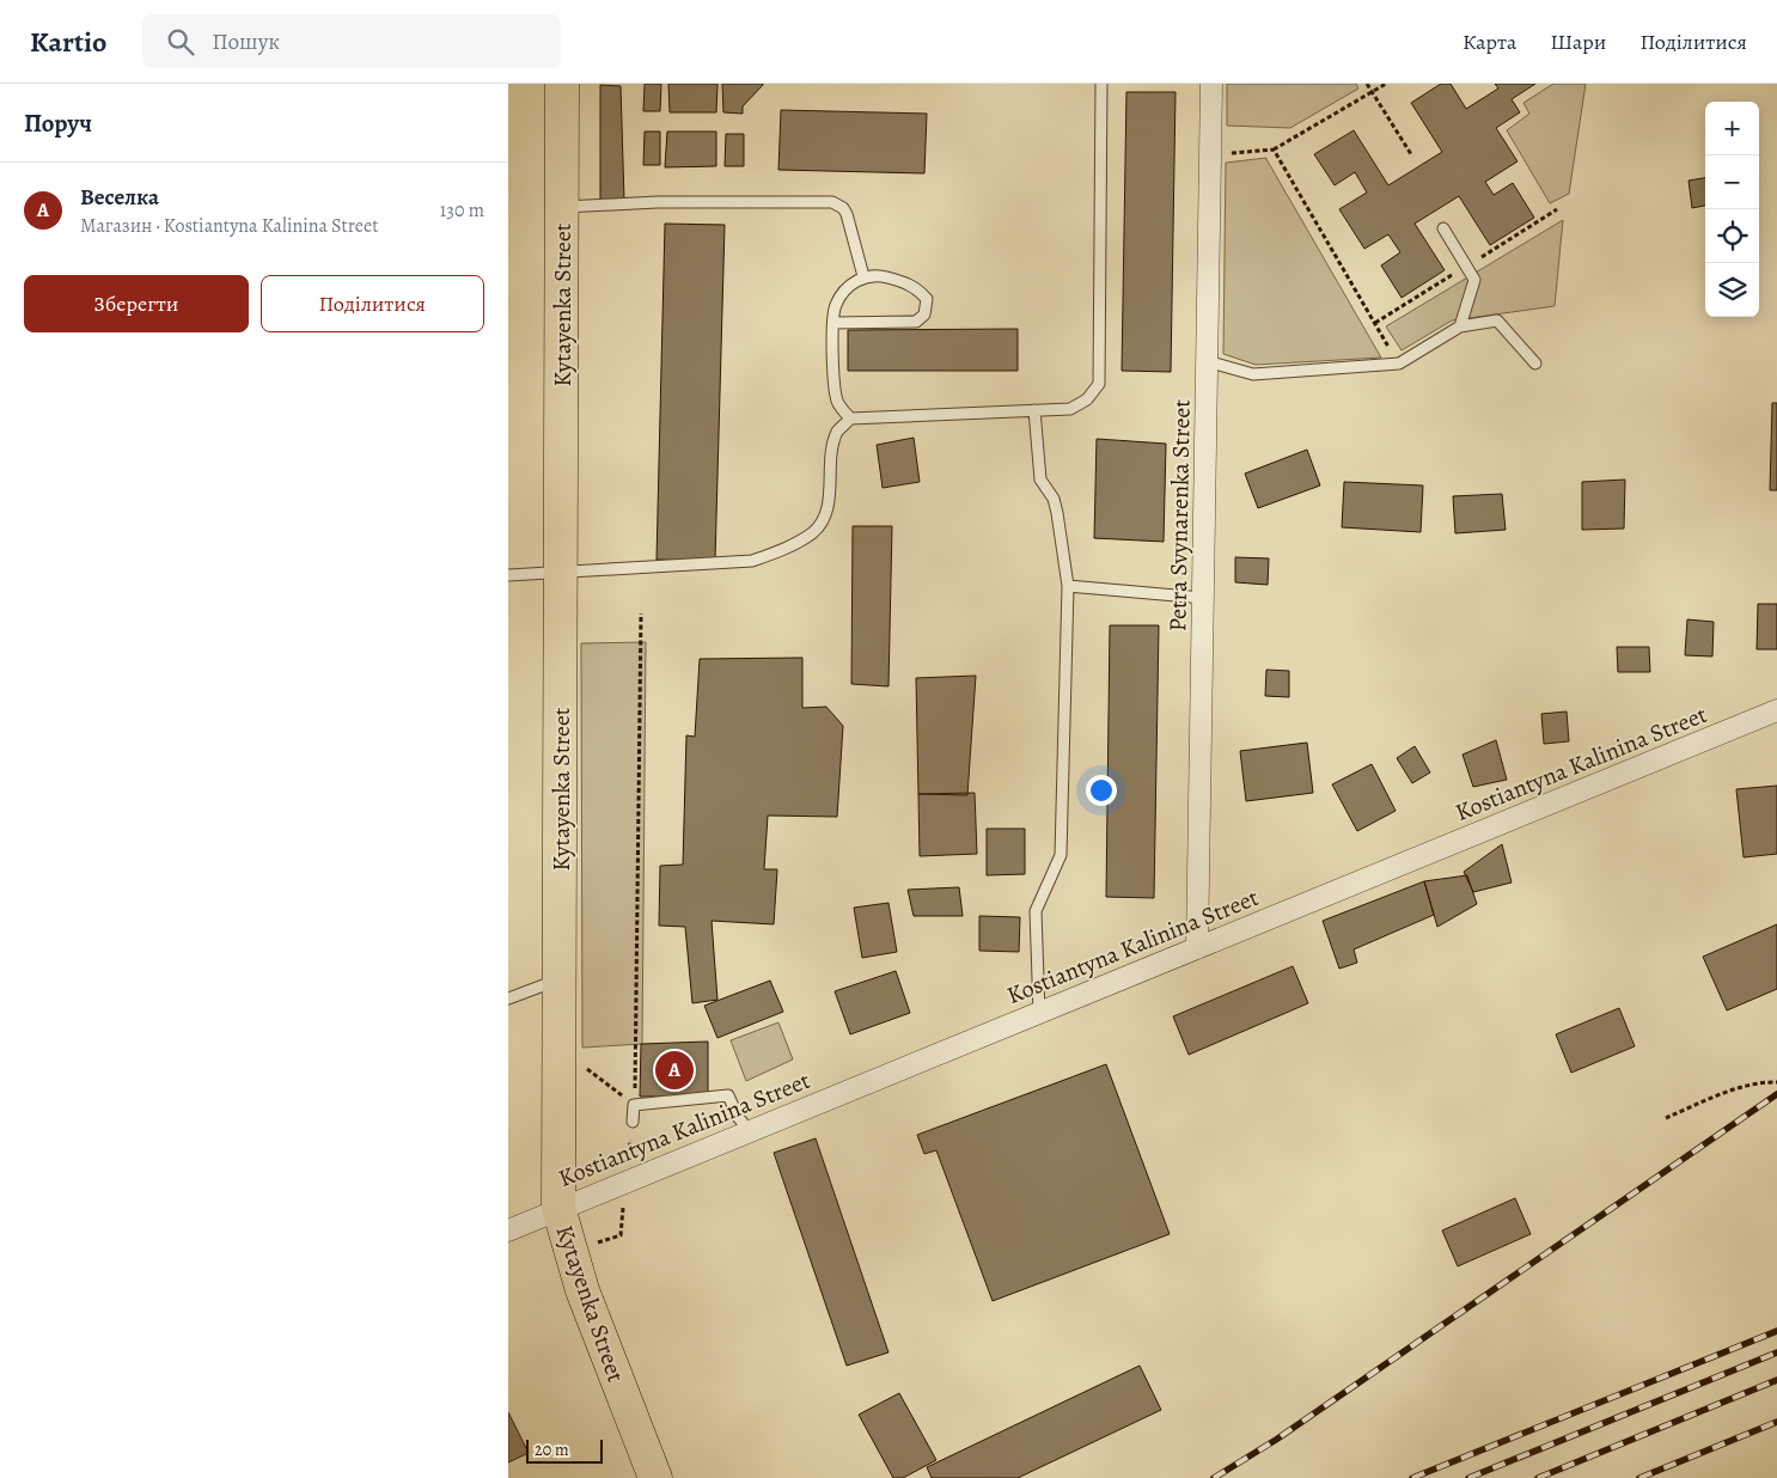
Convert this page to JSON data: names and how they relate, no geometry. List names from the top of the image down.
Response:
{
  "streets": {
    "main road": ["Kytayenka Street"],
    "street": ["Petra Svynarenka Street", "Kostiantyna Kalinina Street"]
  },
  "crossings": [
    ["Kytayenka Street", "Kostiantyna Kalinina Street"],
    ["Petra Svynarenka Street", "Kostiantyna Kalinina Street"]
  ],
  "scale_bar": "20 m",
  "page": {
    "header": "Kartio",
    "search": "Пошук",
    "nav": ["Карта", "Шари", "Поділитися"],
    "heading": "Поруч",
    "map_buttons": ["+", "−"],
    "list": [
      {
        "mark": "A",
        "name": "Веселка",
        "note": "Магазин · Kostiantyna Kalinina Street",
        "value": "130 m"
      }
    ],
    "buttons": ["Зберегти", "Поділитися"],
    "pins": "A",
    "scale": "20 m"
  }
}
